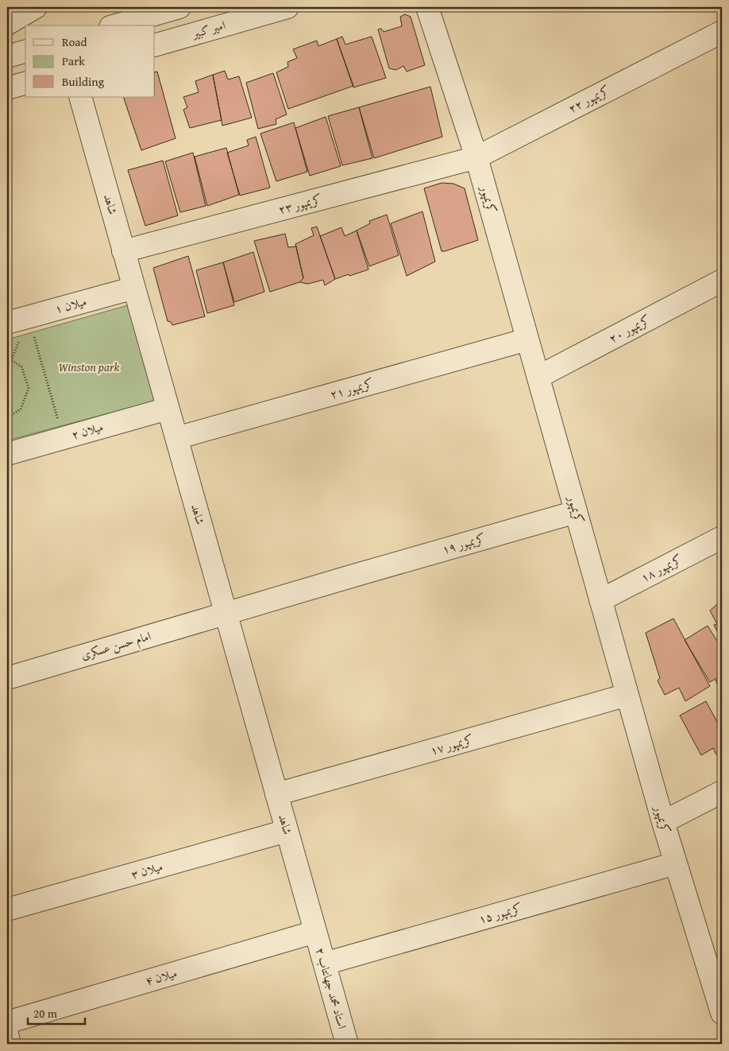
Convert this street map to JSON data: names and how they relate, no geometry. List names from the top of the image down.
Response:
{
  "streets": {
    "street": [
      "امیر کبیر",
      "کریمپور ۲۲",
      "کریمپور",
      "شاهد",
      "کریمپور ۲۳",
      "میلان ۱",
      "کریمپور ۲۰",
      "کریمپور ۲۱",
      "میلان ۲",
      "کریمپور ۱۹",
      "کریمپور ۱۸",
      "امام حسن عسکری",
      "کریمپور ۱۷",
      "میلان ۳",
      "کریمپور ۱۵",
      "میلان ۴",
      "استاد محمد جهانتاب ۲"
    ]
  },
  "crossings": [
    ["کریمپور ۲۲", "کریمپور"],
    ["کریمپور ۲۲", "کریمپور ۲۳"],
    ["کریمپور", "کریمپور ۲۳"],
    ["کریمپور", "کریمپور ۲۰"],
    ["کریمپور", "کریمپور ۲۱"],
    ["کریمپور", "کریمپور ۱۹"],
    ["کریمپور", "کریمپور ۱۸"],
    ["کریمپور", "کریمپور ۱۷"],
    ["کریمپور", "کریمپور ۱۵"],
    ["شاهد", "کریمپور ۲۳"],
    ["شاهد", "میلان ۱"],
    ["شاهد", "کریمپور ۲۱"],
    ["شاهد", "میلان ۲"],
    ["شاهد", "کریمپور ۱۹"],
    ["شاهد", "امام حسن عسکری"],
    ["شاهد", "کریمپور ۱۷"],
    ["شاهد", "میلان ۳"],
    ["شاهد", "میلان ۴"],
    ["شاهد", "استاد محمد جهانتاب ۲"],
    ["کریمپور ۱۹", "امام حسن عسکری"],
    ["کریمپور ۱۵", "استاد محمد جهانتاب ۲"],
    ["میلان ۴", "استاد محمد جهانتاب ۲"]
  ],
  "parks": ["Winston park"],
  "legend": ["Road", "Park", "Building"],
  "scale_bar": "20 m"
}
